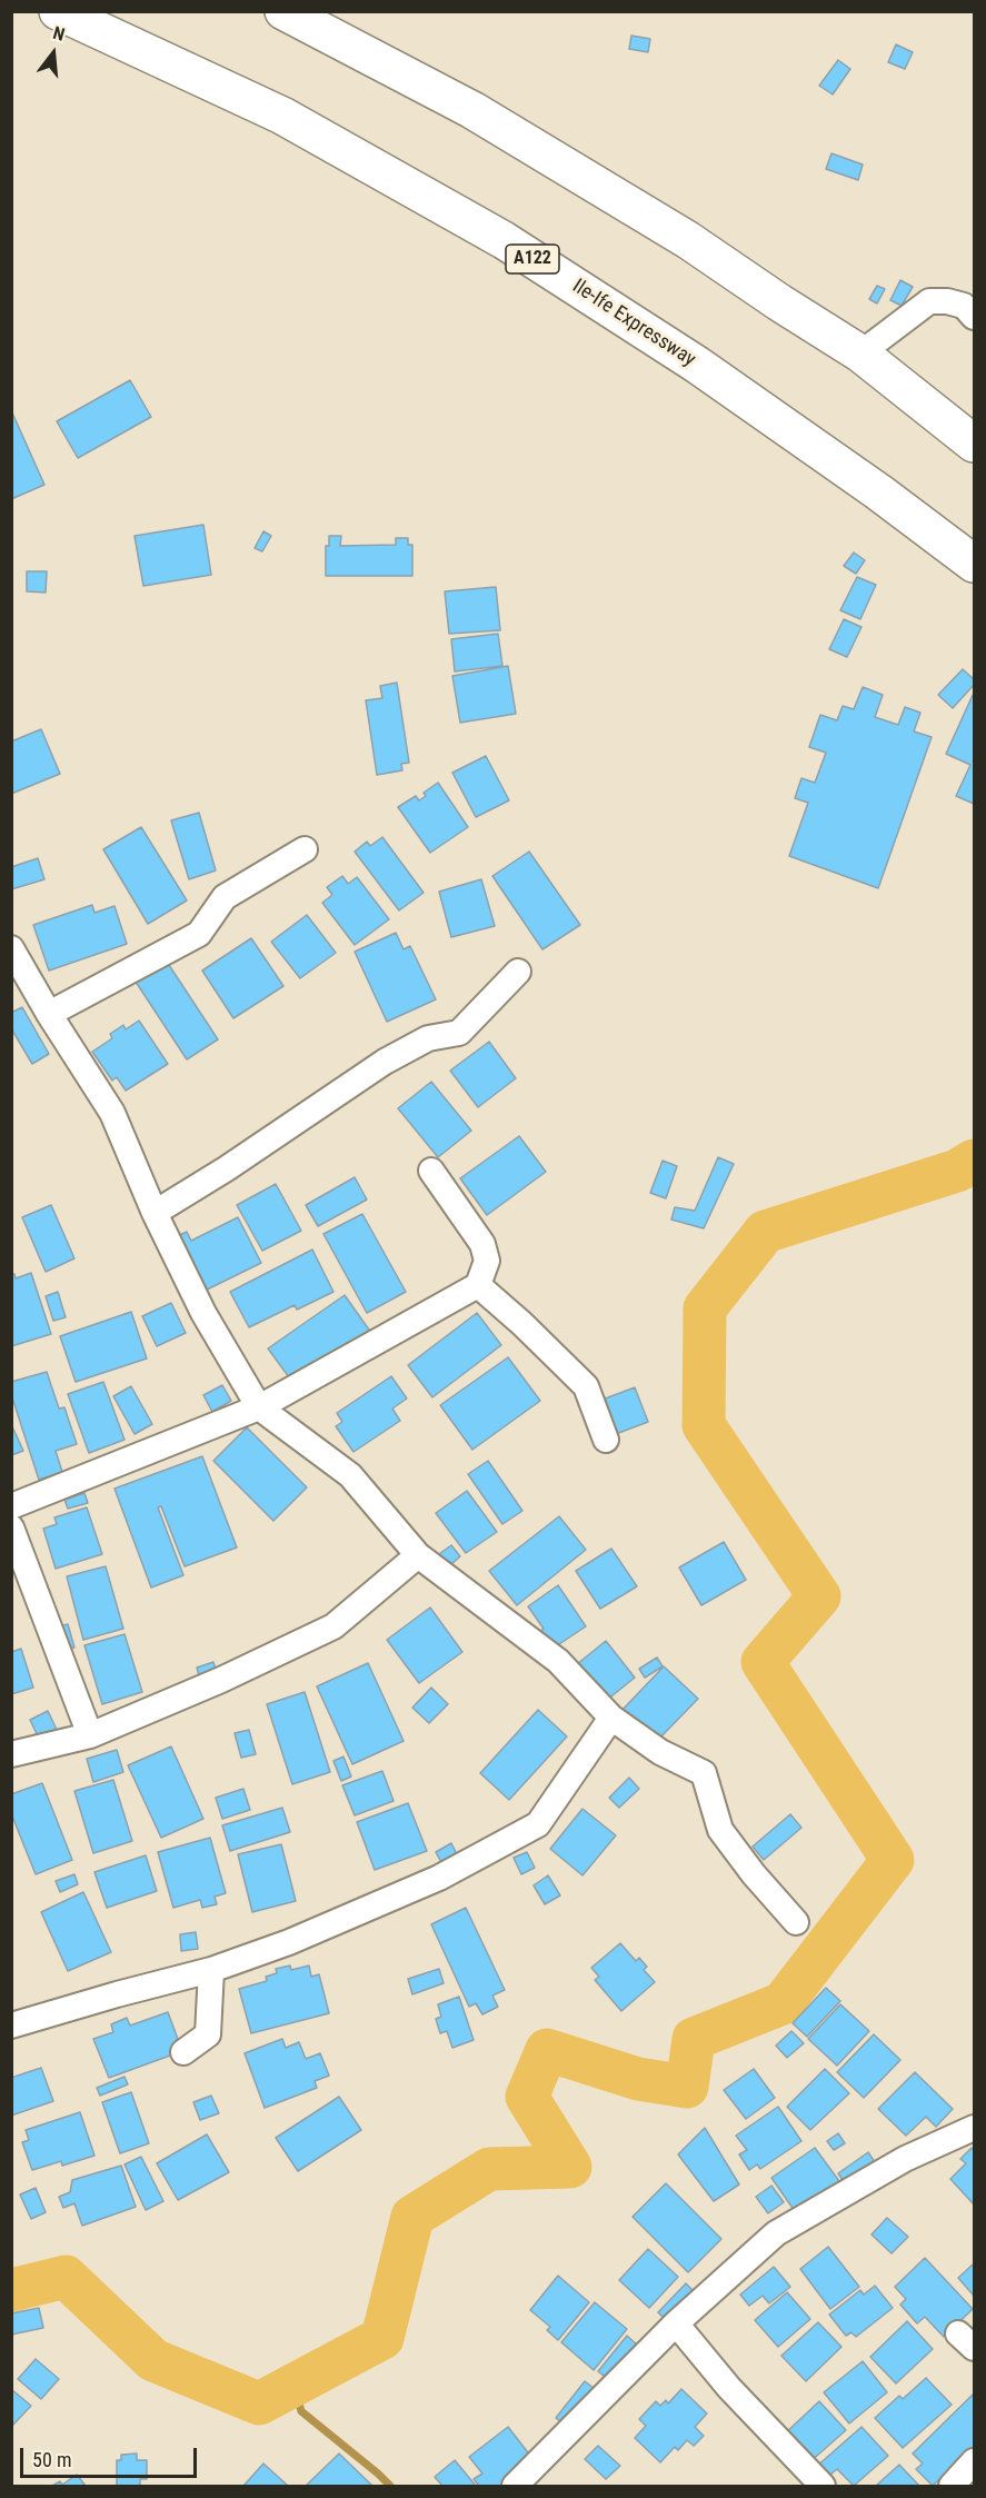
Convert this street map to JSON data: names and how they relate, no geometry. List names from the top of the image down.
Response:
{
  "streets": {
    "highway": ["A122", "Ile-Ife Expressway"]
  },
  "scale_bar": "50 m",
  "north": "top"
}
